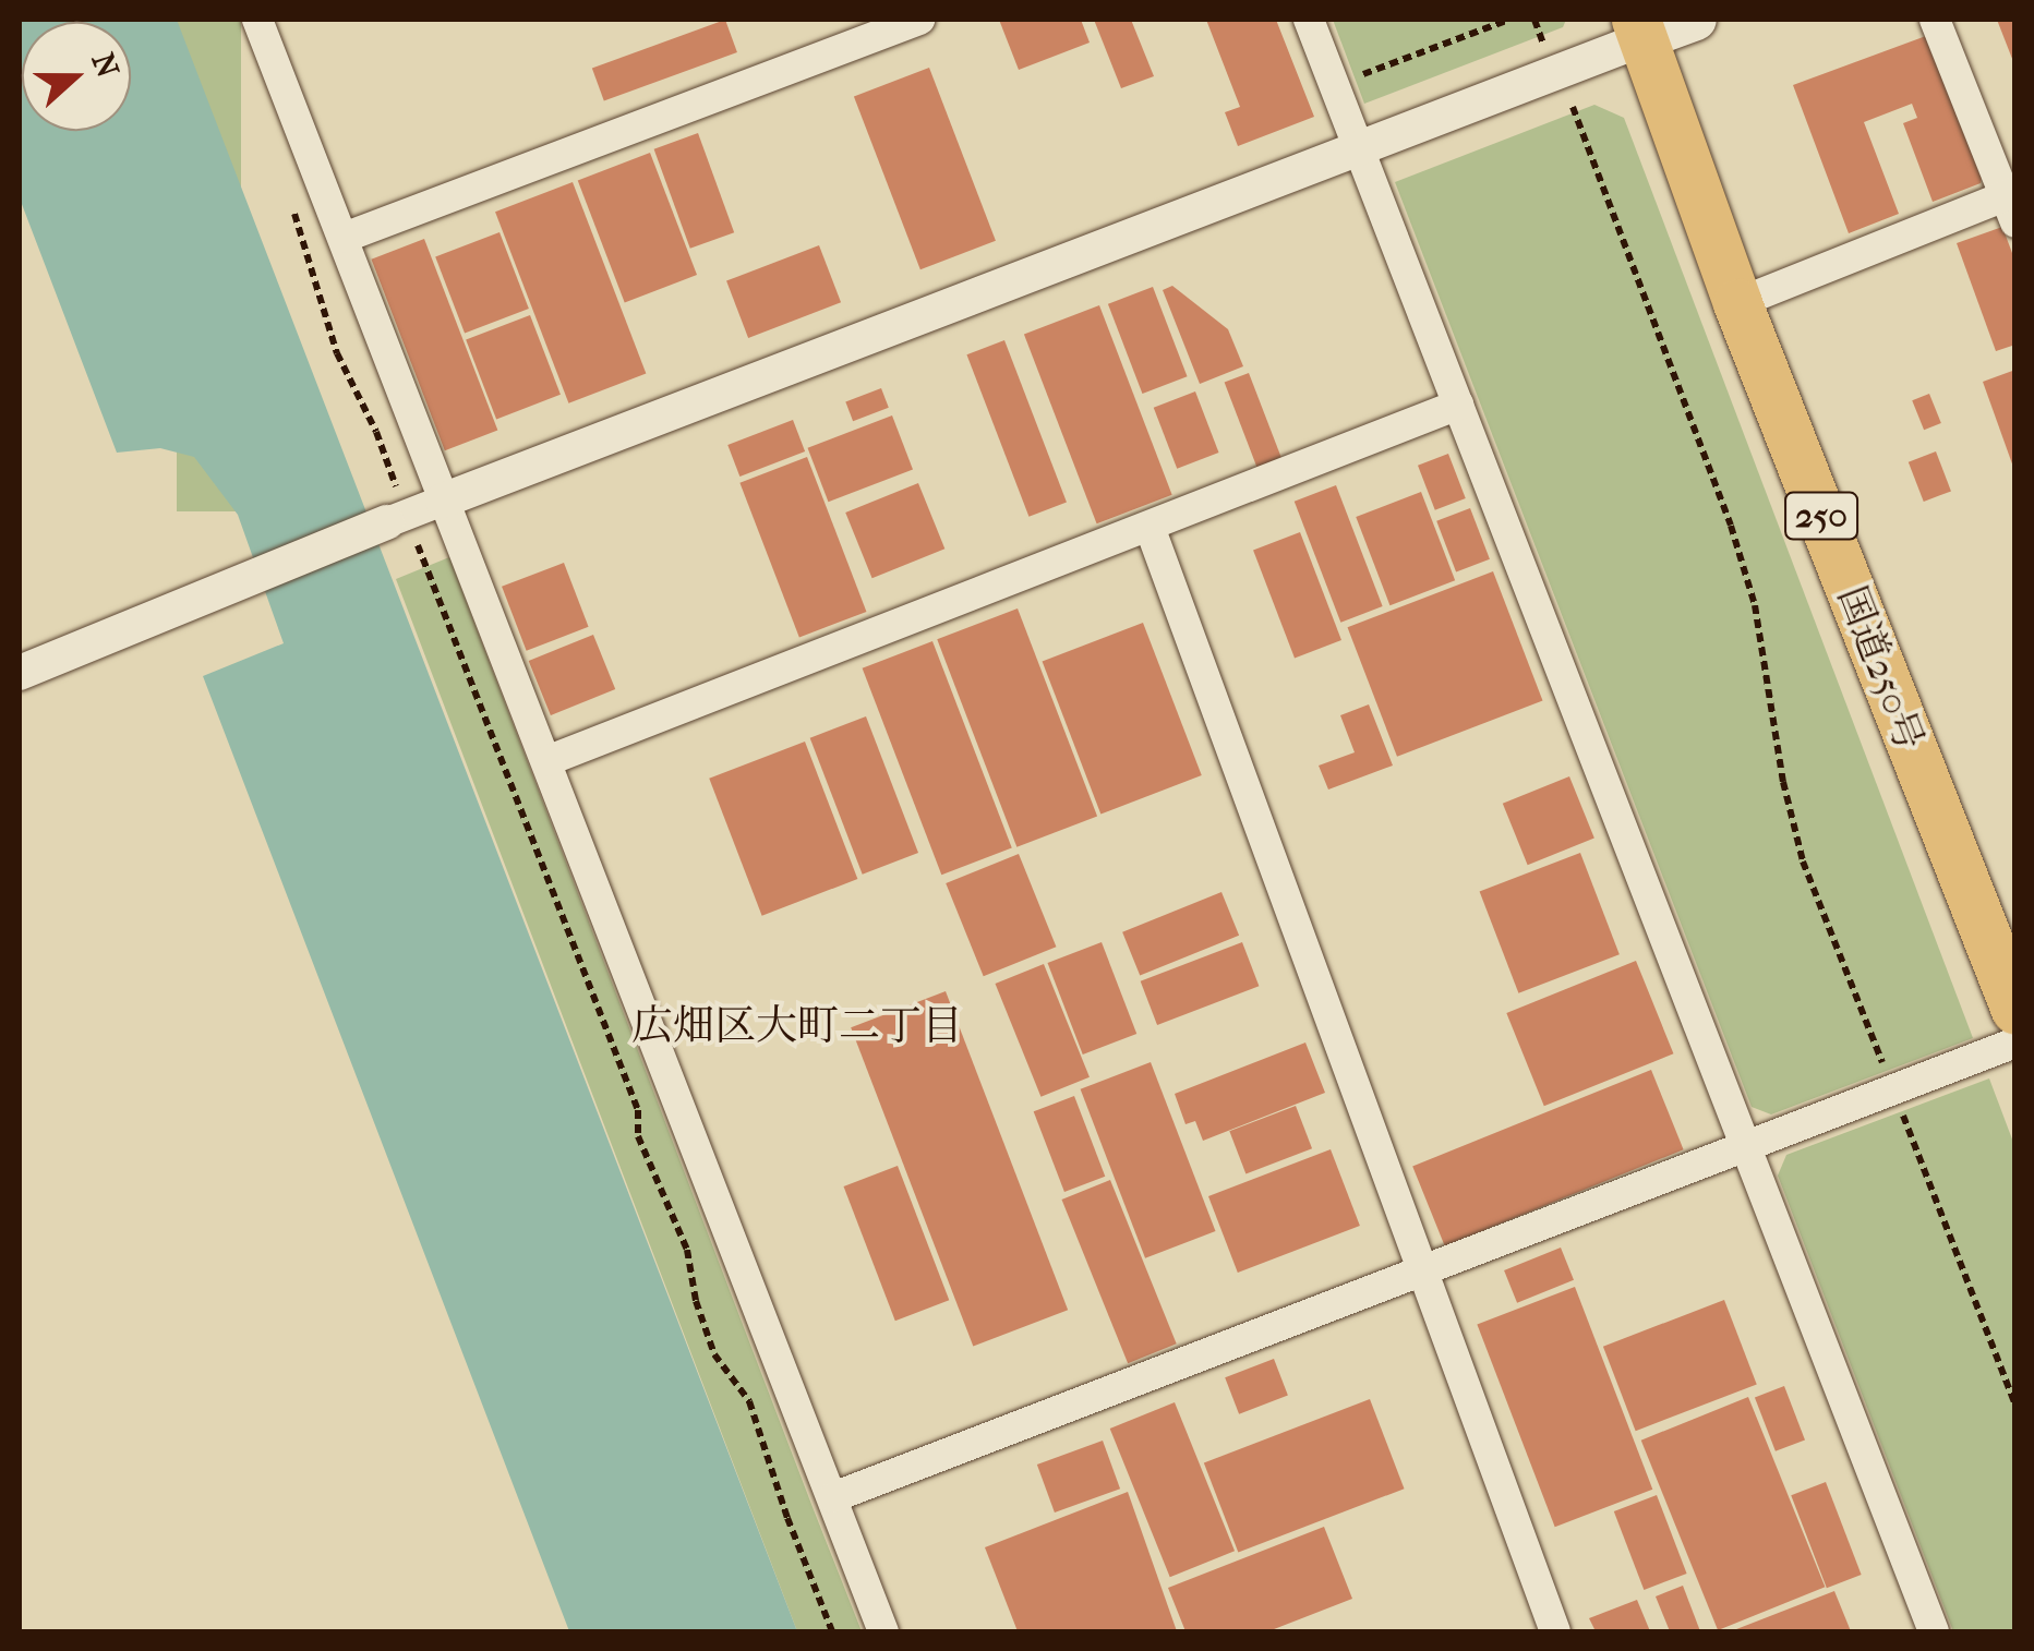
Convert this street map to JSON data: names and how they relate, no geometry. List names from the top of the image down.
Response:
{
  "streets": {
    "highway": ["250", "国道250号"]
  },
  "districts": ["広畑区大町二丁目"],
  "north": "right"
}
